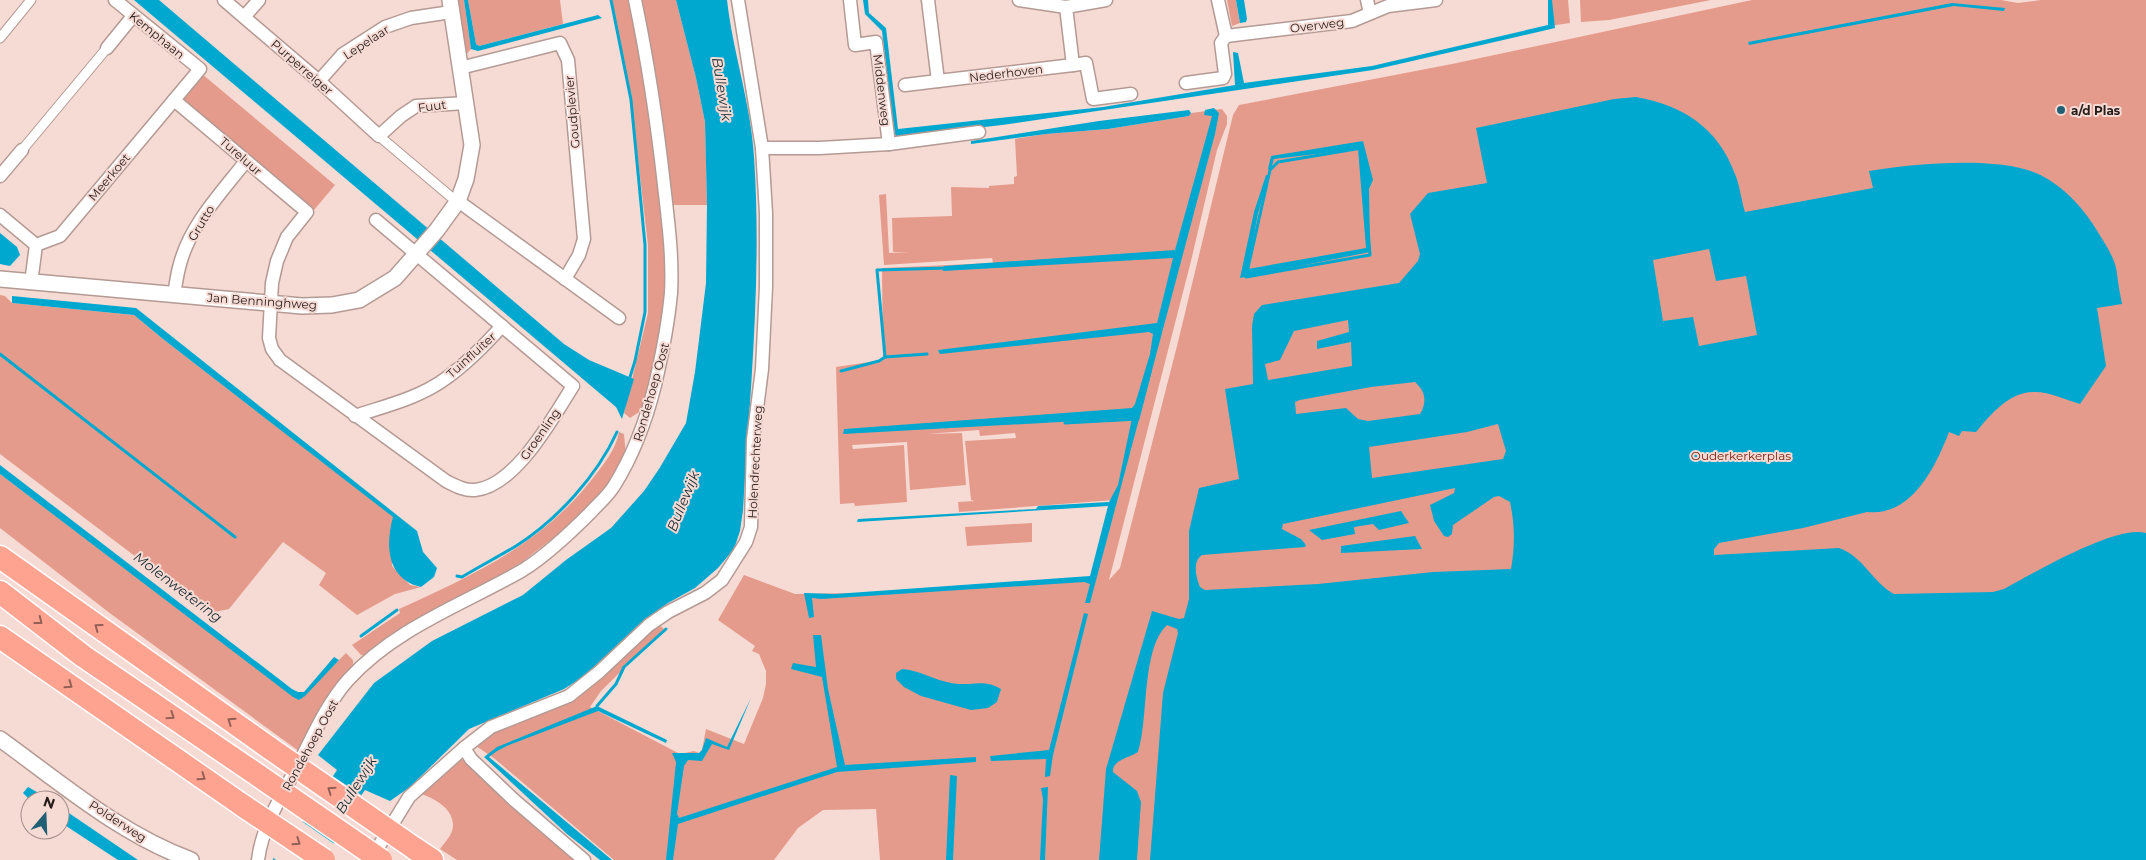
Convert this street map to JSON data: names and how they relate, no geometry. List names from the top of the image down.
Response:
{
  "streets": {
    "street": [
      "Overweg",
      "Kemphaan",
      "Lepelaar",
      "Purperreiger",
      "Nederhoven",
      "Middenweg",
      "Fuut",
      "Goudplevier",
      "Tureluur",
      "Meerkoet",
      "Grutto",
      "Jan Benninghweg",
      "Tuinfluiter",
      "Rondehoep Oost",
      "Groenling",
      "Holendrechterweg",
      "Polderweg"
    ]
  },
  "crossings": [
    ["Kemphaan", "Meerkoet"],
    ["Lepelaar", "Purperreiger"],
    ["Lepelaar", "Jan Benninghweg"],
    ["Purperreiger", "Fuut"],
    ["Middenweg", "Holendrechterweg"],
    ["Fuut", "Jan Benninghweg"],
    ["Goudplevier", "Jan Benninghweg"],
    ["Tureluur", "Meerkoet"],
    ["Tureluur", "Grutto"],
    ["Tureluur", "Groenling"],
    ["Grutto", "Jan Benninghweg"],
    ["Jan Benninghweg", "Groenling"],
    ["Tuinfluiter", "Groenling"]
  ],
  "water": ["Bullewijk", "Molenwetering"],
  "parks": ["Ouderkerkerplas"],
  "places": ["a/d Plas"],
  "north": "top"
}
